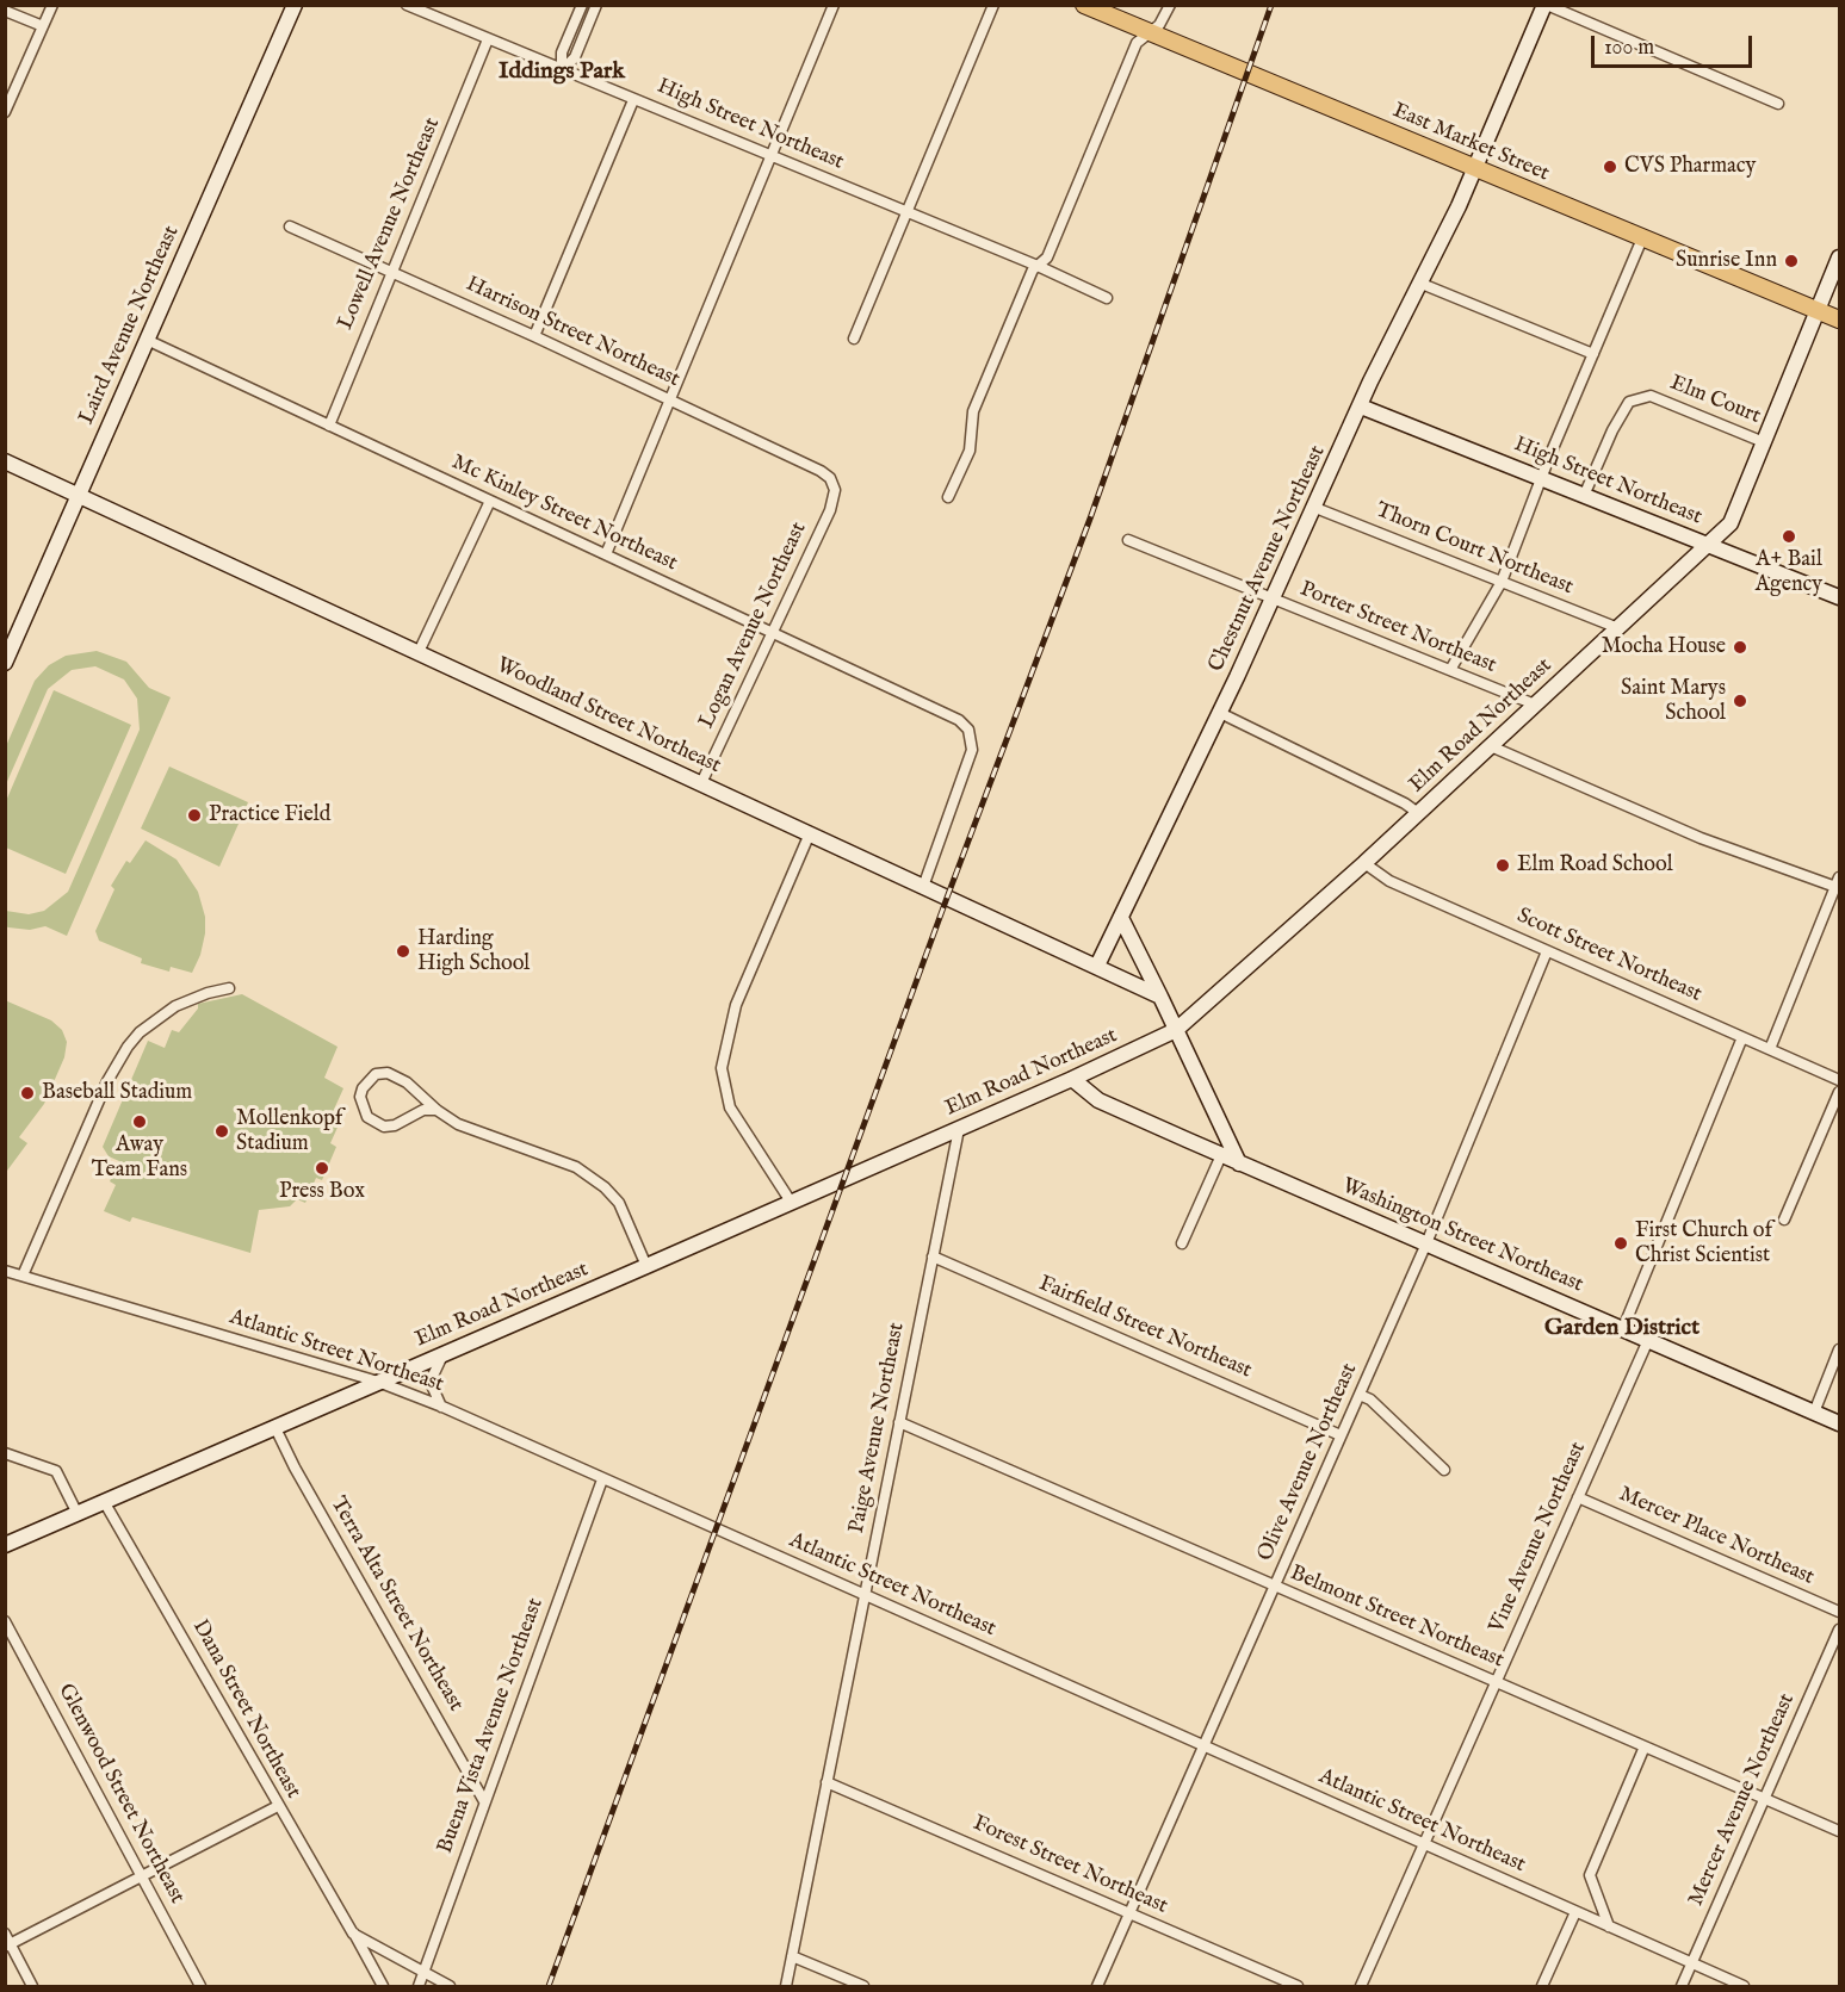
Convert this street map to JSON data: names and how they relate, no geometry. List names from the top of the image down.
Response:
{
  "streets": {
    "main road": ["East Market Street"],
    "street": [
      "High Street Northeast",
      "Lowell Avenue Northeast",
      "Laird Avenue Northeast",
      "Harrison Street Northeast",
      "Elm Court",
      "Mc Kinley Street Northeast",
      "Thorn Court Northeast",
      "Chestnut Avenue Northeast",
      "Logan Avenue Northeast",
      "Porter Street Northeast",
      "Woodland Street Northeast",
      "Elm Road Northeast",
      "Scott Street Northeast",
      "Washington Street Northeast",
      "Fairfield Street Northeast",
      "Atlantic Street Northeast",
      "Paige Avenue Northeast",
      "Olive Avenue Northeast",
      "Mercer Place Northeast",
      "Vine Avenue Northeast",
      "Terra Alta Street Northeast",
      "Belmont Street Northeast",
      "Dana Street Northeast",
      "Buena Vista Avenue Northeast",
      "Glenwood Street Northeast",
      "Mercer Avenue Northeast",
      "Forest Street Northeast"
    ]
  },
  "crossings": [
    ["High Street Northeast", "Lowell Avenue Northeast"],
    ["High Street Northeast", "Elm Court"],
    ["High Street Northeast", "Chestnut Avenue Northeast"],
    ["High Street Northeast", "Elm Road Northeast"],
    ["East Market Street", "Chestnut Avenue Northeast"],
    ["East Market Street", "Elm Road Northeast"],
    ["Lowell Avenue Northeast", "Harrison Street Northeast"],
    ["Lowell Avenue Northeast", "Mc Kinley Street Northeast"],
    ["Laird Avenue Northeast", "Mc Kinley Street Northeast"],
    ["Laird Avenue Northeast", "Woodland Street Northeast"],
    ["Harrison Street Northeast", "Logan Avenue Northeast"],
    ["Elm Court", "Elm Road Northeast"],
    ["Mc Kinley Street Northeast", "Logan Avenue Northeast"],
    ["Mc Kinley Street Northeast", "Woodland Street Northeast"],
    ["Thorn Court Northeast", "Chestnut Avenue Northeast"],
    ["Thorn Court Northeast", "Elm Road Northeast"],
    ["Chestnut Avenue Northeast", "Porter Street Northeast"],
    ["Chestnut Avenue Northeast", "Woodland Street Northeast"],
    ["Logan Avenue Northeast", "Woodland Street Northeast"],
    ["Porter Street Northeast", "Elm Road Northeast"],
    ["Elm Road Northeast", "Scott Street Northeast"],
    ["Elm Road Northeast", "Washington Street Northeast"],
    ["Elm Road Northeast", "Atlantic Street Northeast"],
    ["Elm Road Northeast", "Paige Avenue Northeast"],
    ["Elm Road Northeast", "Terra Alta Street Northeast"],
    ["Elm Road Northeast", "Dana Street Northeast"],
    ["Scott Street Northeast", "Olive Avenue Northeast"],
    ["Washington Street Northeast", "Olive Avenue Northeast"],
    ["Washington Street Northeast", "Vine Avenue Northeast"],
    ["Fairfield Street Northeast", "Paige Avenue Northeast"],
    ["Fairfield Street Northeast", "Olive Avenue Northeast"],
    ["Atlantic Street Northeast", "Paige Avenue Northeast"],
    ["Atlantic Street Northeast", "Olive Avenue Northeast"],
    ["Atlantic Street Northeast", "Vine Avenue Northeast"],
    ["Atlantic Street Northeast", "Buena Vista Avenue Northeast"],
    ["Atlantic Street Northeast", "Mercer Avenue Northeast"],
    ["Paige Avenue Northeast", "Belmont Street Northeast"],
    ["Paige Avenue Northeast", "Forest Street Northeast"],
    ["Olive Avenue Northeast", "Belmont Street Northeast"],
    ["Olive Avenue Northeast", "Forest Street Northeast"],
    ["Mercer Place Northeast", "Vine Avenue Northeast"],
    ["Vine Avenue Northeast", "Belmont Street Northeast"],
    ["Terra Alta Street Northeast", "Buena Vista Avenue Northeast"],
    ["Belmont Street Northeast", "Mercer Avenue Northeast"]
  ],
  "districts": ["Iddings Park", "Garden District"],
  "places": [
    "CVS Pharmacy",
    "Sunrise Inn",
    "A+ Bail Agency",
    "Mocha House",
    "Saint Marys School",
    "Practice Field",
    "Elm Road School",
    "Harding High School",
    "Baseball Stadium",
    "Away Team Fans",
    "Mollenkopf Stadium",
    "Press Box",
    "First Church of Christ Scientist"
  ],
  "scale_bar": "100 m"
}
